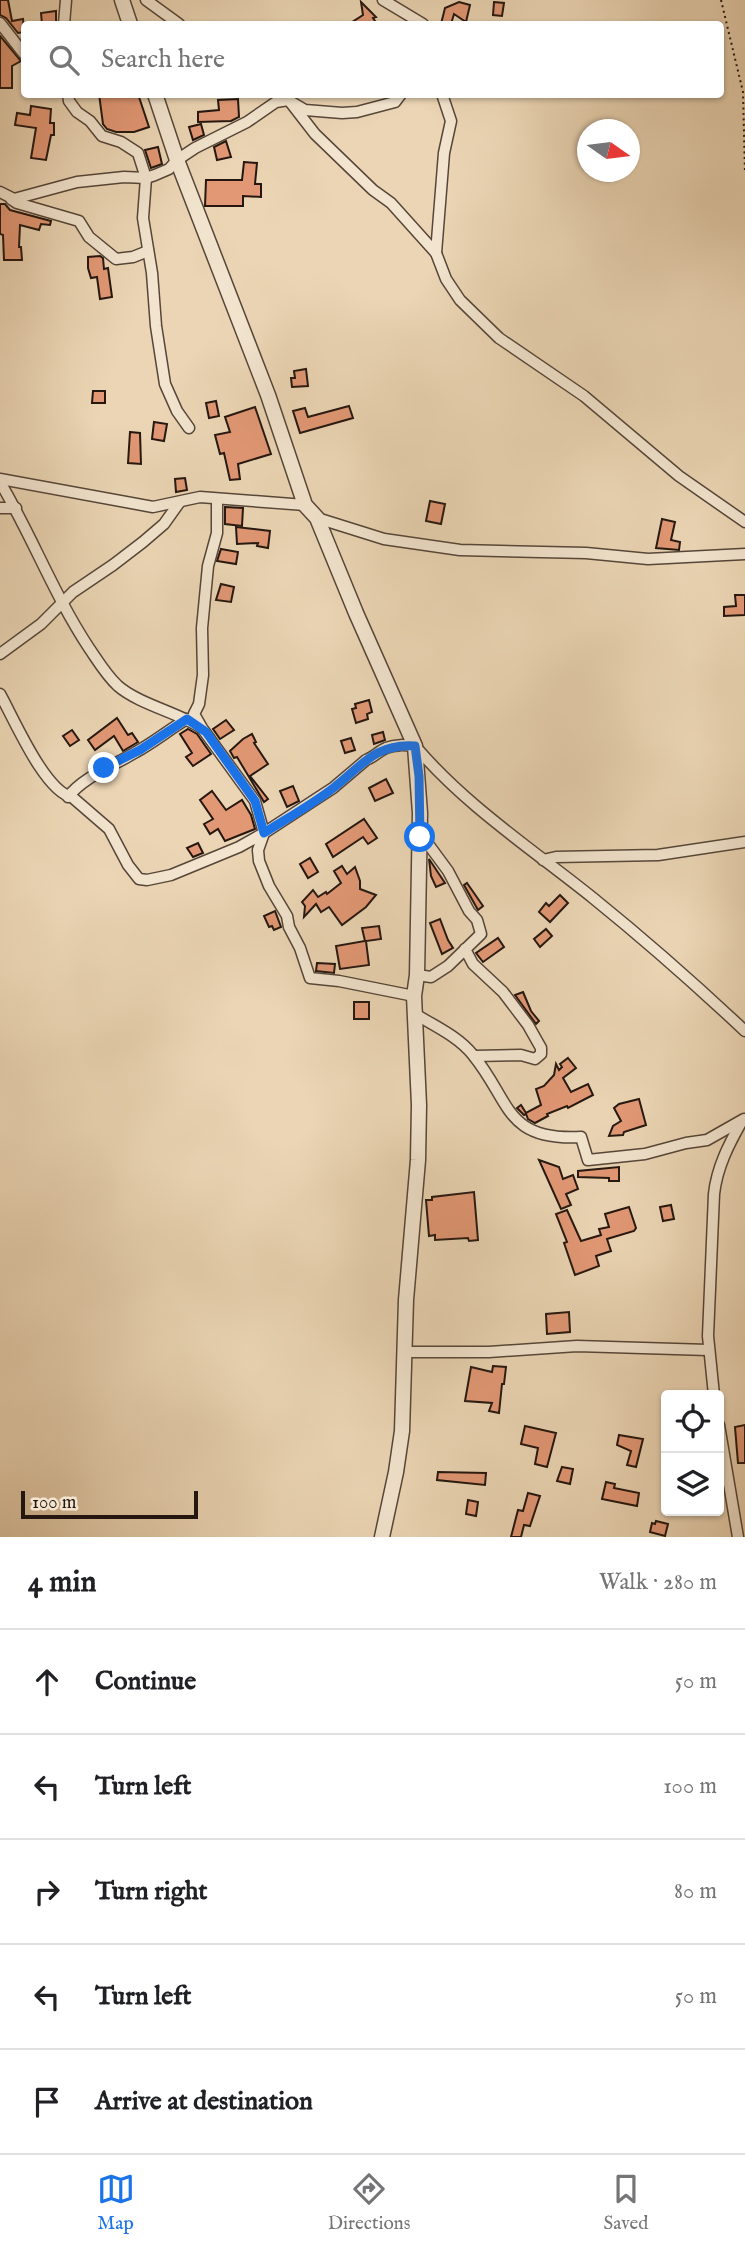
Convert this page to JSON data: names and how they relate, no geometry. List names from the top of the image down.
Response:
{
  "scale_bar": "100 m",
  "north": "right",
  "page": {
    "search": "Search here",
    "scale": "100 m",
    "heading": ["4 min", "Walk · 280 m"],
    "list": [
      ["Continue", "50 m"],
      ["Turn left", "100 m"],
      ["Turn right", "80 m"],
      ["Turn left", "50 m"],
      "Arrive at destination"
    ],
    "nav": ["Map", "Directions", "Saved"]
  }
}
